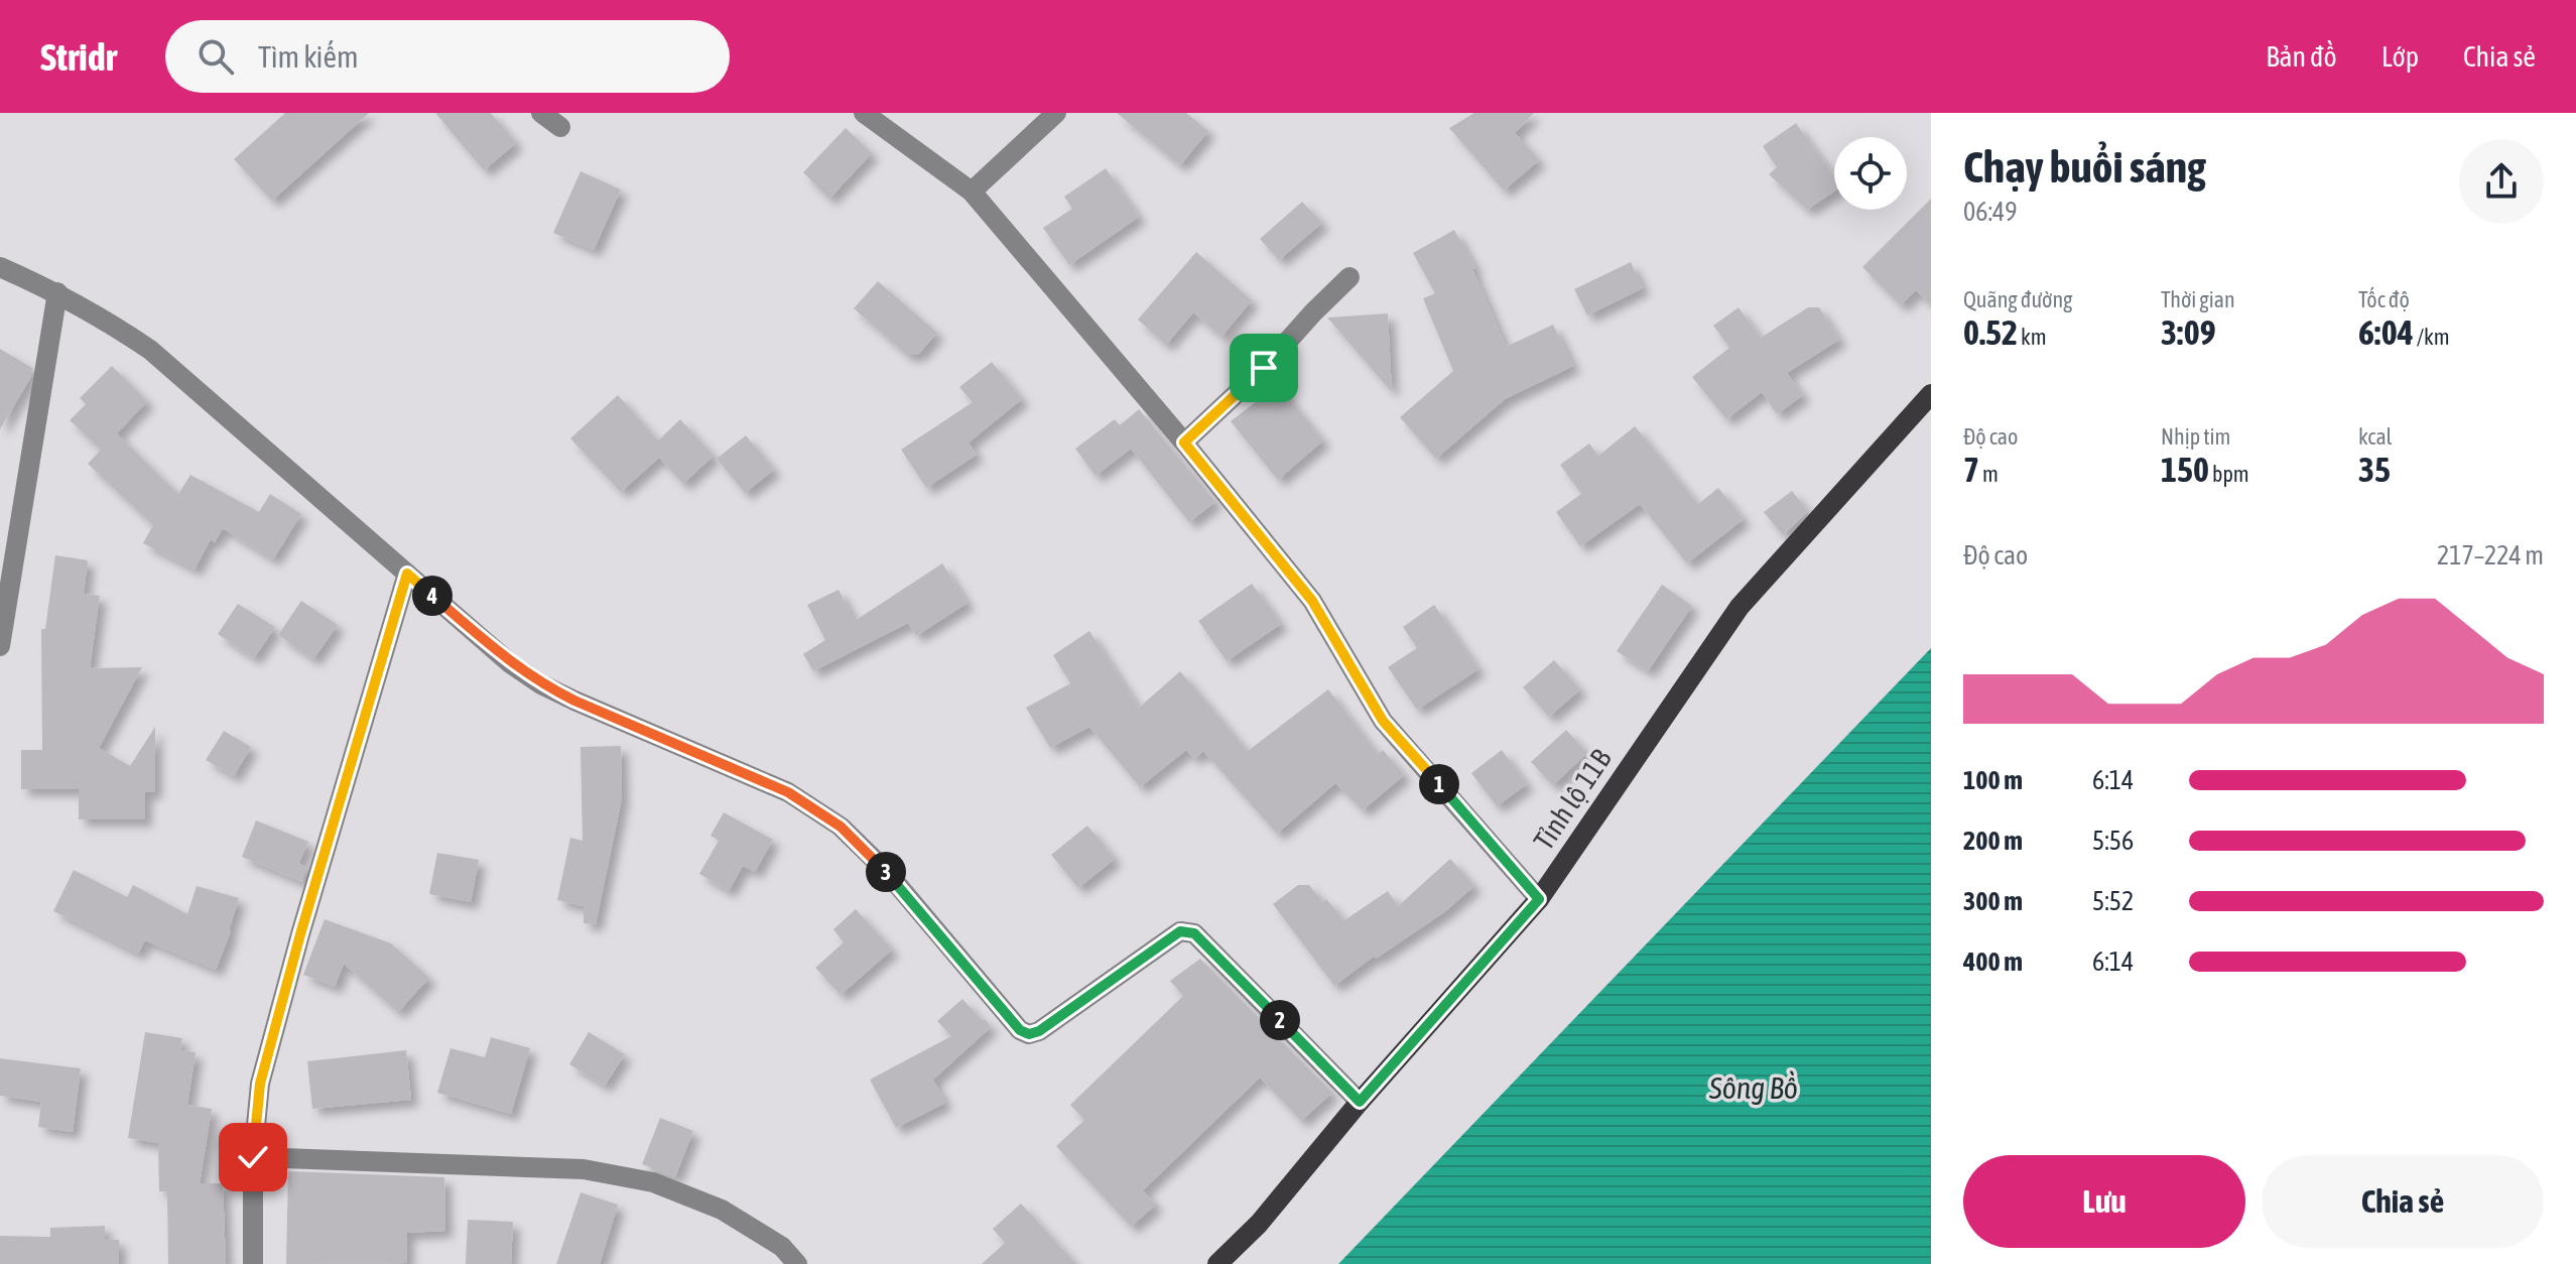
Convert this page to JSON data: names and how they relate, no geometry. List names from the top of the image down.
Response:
{
  "streets": {
    "main road": ["Tỉnh lộ 11B"]
  },
  "water": ["Sông Bồ"],
  "page": {
    "header": "Stridr",
    "search": "Tìm kiếm",
    "nav": ["Bản đồ", "Lớp", "Chia sẻ"],
    "heading": ["Chạy buổi sáng", "06:49"],
    "stats": [
      ["Quãng đường", "0.52 km"],
      ["Thời gian", "3:09"],
      ["Tốc độ", "6:04 /km"],
      ["Độ cao", "7 m"],
      ["Nhịp tim", "150 bpm"],
      ["kcal", "35"]
    ],
    "chart": ["Độ cao", "217–224 m"],
    "pins": [
      "4",
      "1",
      "3",
      "2"
    ],
    "list": [
      {
        "name": "100 m",
        "note": "6:14"
      },
      {
        "name": "200 m",
        "note": "5:56"
      },
      {
        "name": "300 m",
        "note": "5:52"
      },
      {
        "name": "400 m",
        "note": "6:14"
      }
    ],
    "buttons": ["Lưu", "Chia sẻ"]
  }
}
